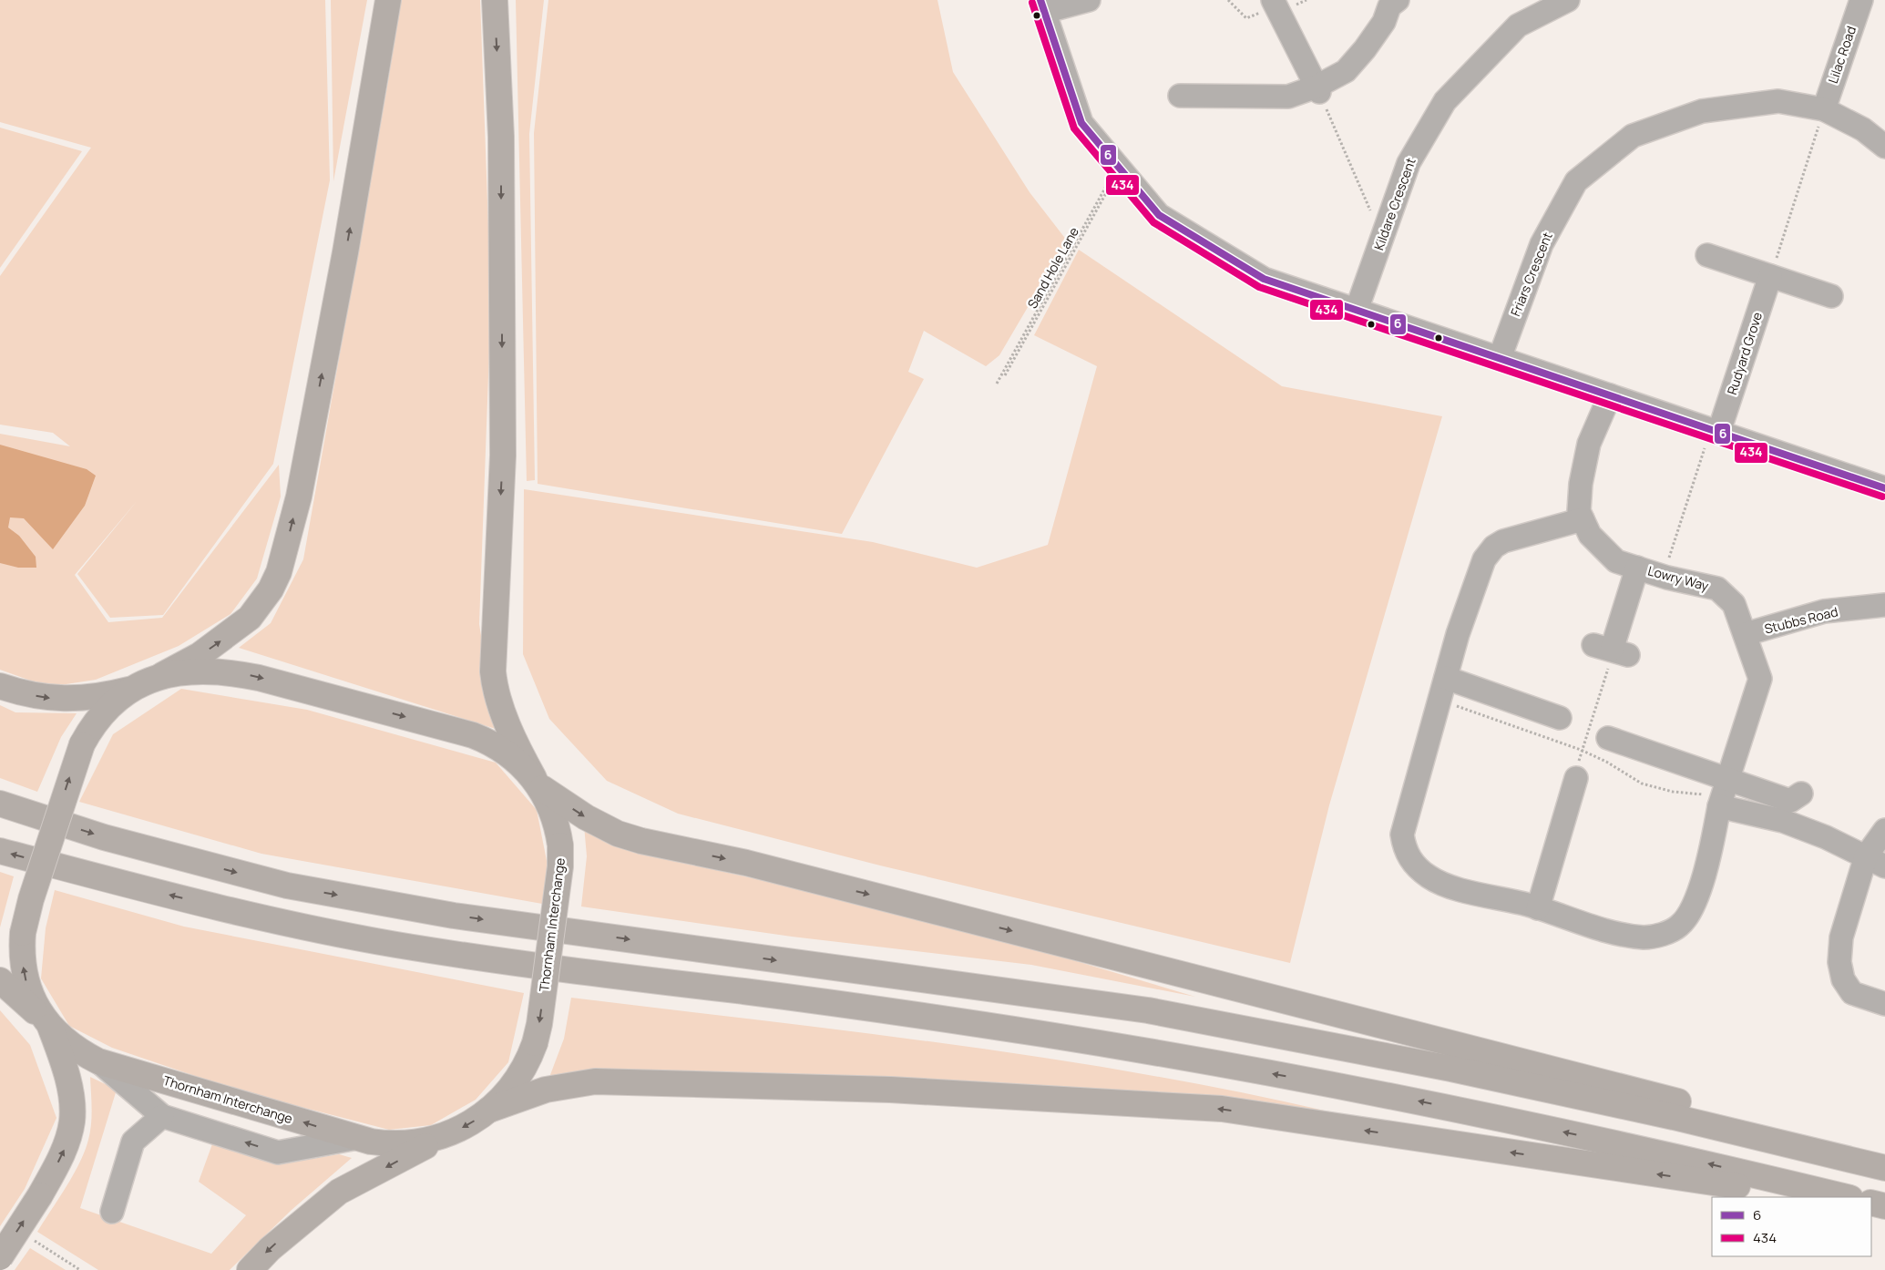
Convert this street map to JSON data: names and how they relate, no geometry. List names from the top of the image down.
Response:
{
  "streets": {
    "highway": ["Thornham Interchange"],
    "street": [
      "Lilac Road",
      "Kildare Crescent",
      "Friars Crescent",
      "Rudyard Grove",
      "Lowry Way",
      "Stubbs Road"
    ],
    "path": ["Sand Hole Lane"]
  },
  "crossings": [
    ["Lilac Road", "Friars Crescent"],
    ["Lowry Way", "Stubbs Road"]
  ],
  "lines": ["transit line 6", "transit line 434"],
  "legend": ["6", "434"]
}
